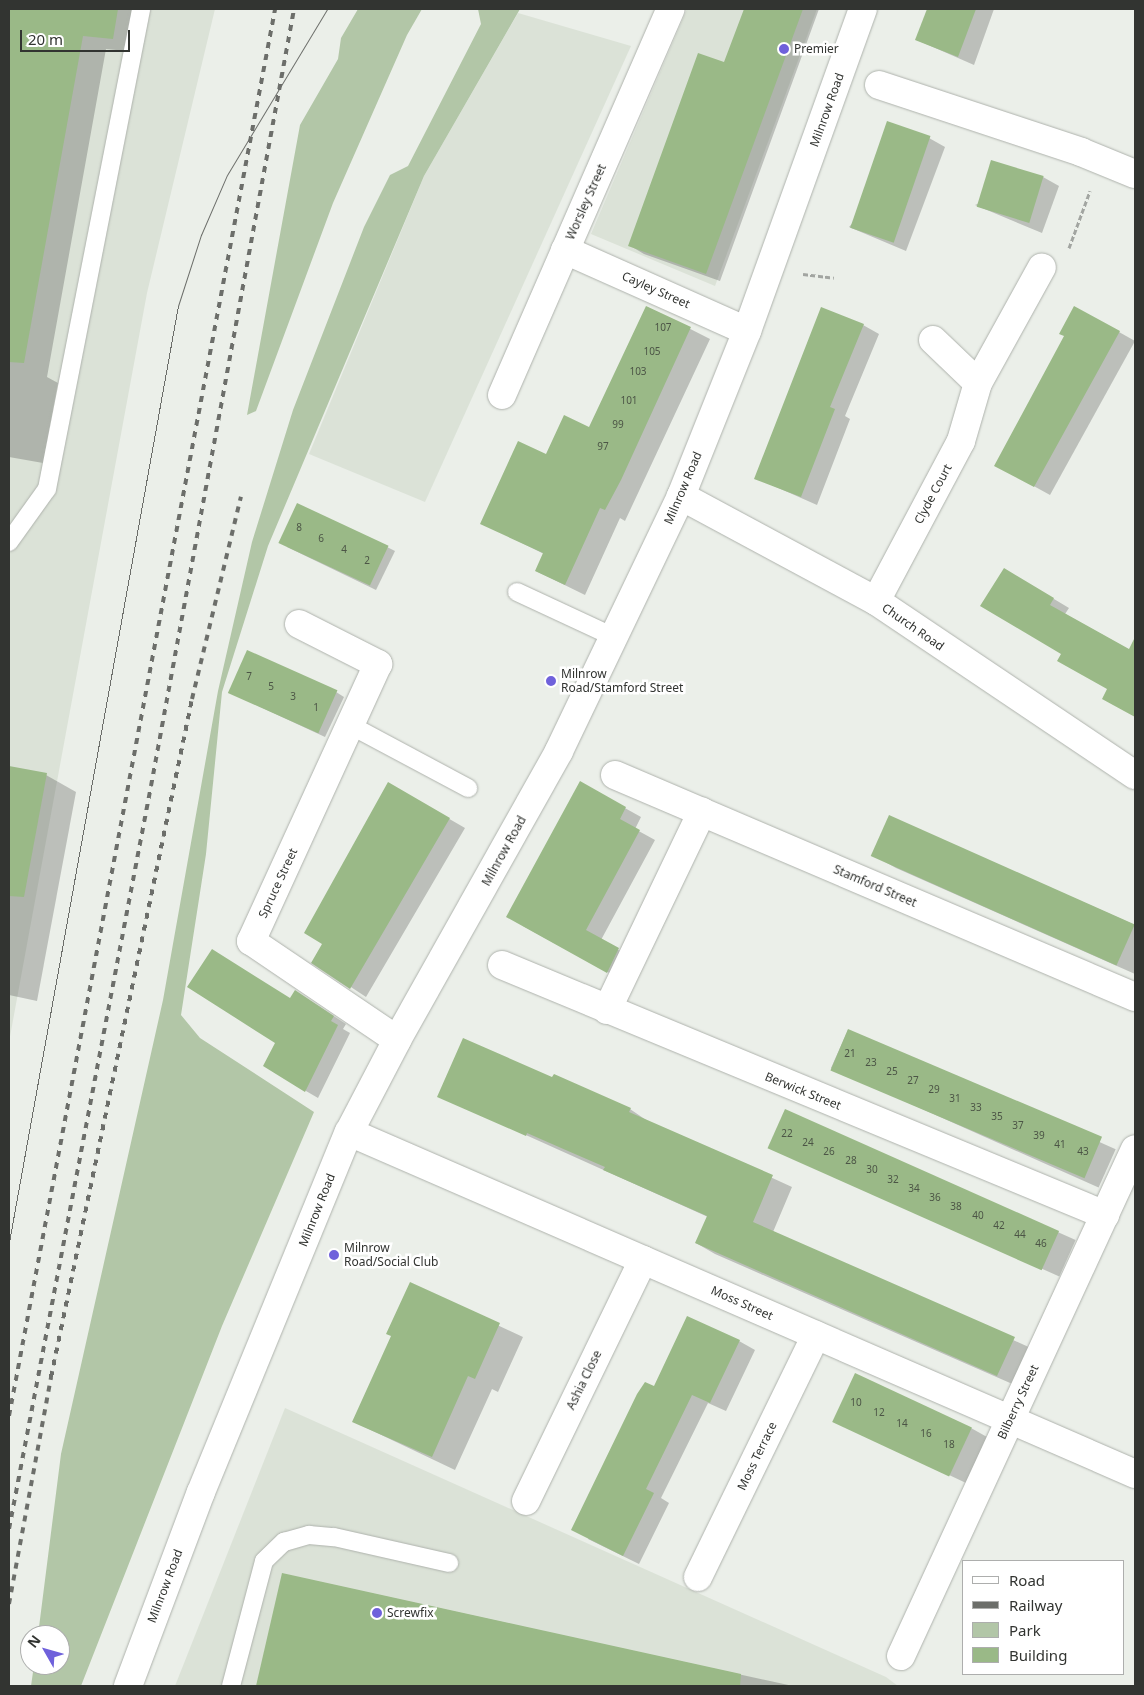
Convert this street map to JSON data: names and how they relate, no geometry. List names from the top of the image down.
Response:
{
  "streets": {
    "street": [
      "Milnrow Road",
      "Worsley Street",
      "Cayley Street",
      "Clyde Court",
      "Church Road",
      "Spruce Street",
      "Stamford Street",
      "Berwick Street",
      "Moss Street",
      "Ashia Close",
      "Bilberry Street",
      "Moss Terrace"
    ]
  },
  "crossings": [
    ["Milnrow Road", "Cayley Street"],
    ["Milnrow Road", "Church Road"],
    ["Milnrow Road", "Spruce Street"],
    ["Milnrow Road", "Moss Street"],
    ["Worsley Street", "Cayley Street"],
    ["Clyde Court", "Church Road"],
    ["Berwick Street", "Bilberry Street"],
    ["Moss Street", "Ashia Close"],
    ["Moss Street", "Bilberry Street"],
    ["Moss Street", "Moss Terrace"]
  ],
  "places": [
    "Premier",
    "Milnrow Road/Stamford Street",
    "Milnrow Road/Social Club",
    "Screwfix"
  ],
  "house_numbers": [
    "107",
    "105",
    "103",
    "101",
    "99",
    "97",
    "8",
    "6",
    "4",
    "2",
    "7",
    "5",
    "3",
    "1",
    "21",
    "23",
    "25",
    "27",
    "29",
    "31",
    "33",
    "35",
    "37",
    "22",
    "39",
    "24",
    "41",
    "26",
    "43",
    "28",
    "30",
    "32",
    "34",
    "36",
    "38",
    "40",
    "42",
    "44",
    "46",
    "10",
    "12",
    "14",
    "16",
    "18"
  ],
  "legend": [
    "Road",
    "Railway",
    "Park",
    "Building"
  ],
  "scale_bar": "20 m",
  "north": "top left"
}
